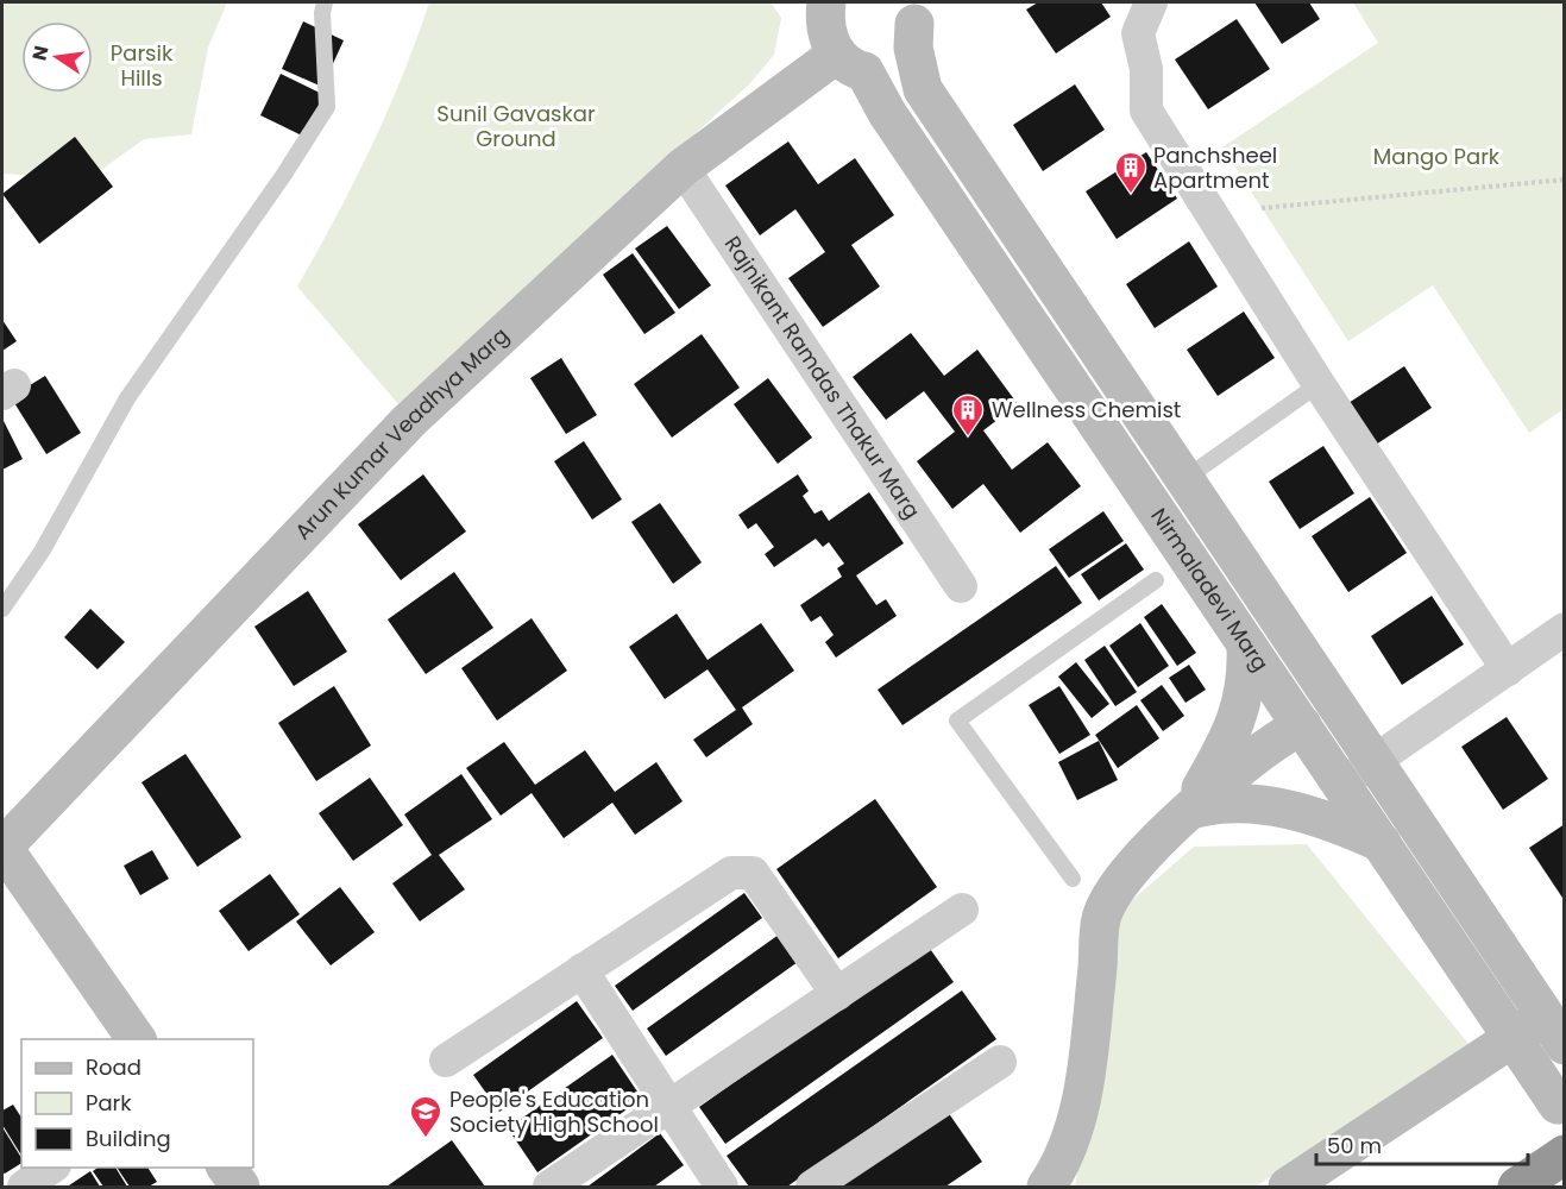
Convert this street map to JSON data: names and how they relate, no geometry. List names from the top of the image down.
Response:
{
  "streets": {
    "street": ["Rajnikant Ramdas Thakur Marg", "Arun Kumar Veadhya Marg", "Nirmaladevi Marg"]
  },
  "crossings": [
    ["Rajnikant Ramdas Thakur Marg", "Arun Kumar Veadhya Marg"],
    ["Arun Kumar Veadhya Marg", "Nirmaladevi Marg"]
  ],
  "parks": ["Parsik Hills", "Sunil Gavaskar Ground", "Mango Park"],
  "places": {
    "building": ["Panchsheel Apartment", "Wellness Chemist"],
    "school or university": ["People's Education Society High School"]
  },
  "legend": ["Road", "Park", "Building"],
  "scale_bar": "50 m",
  "north": "left"
}
